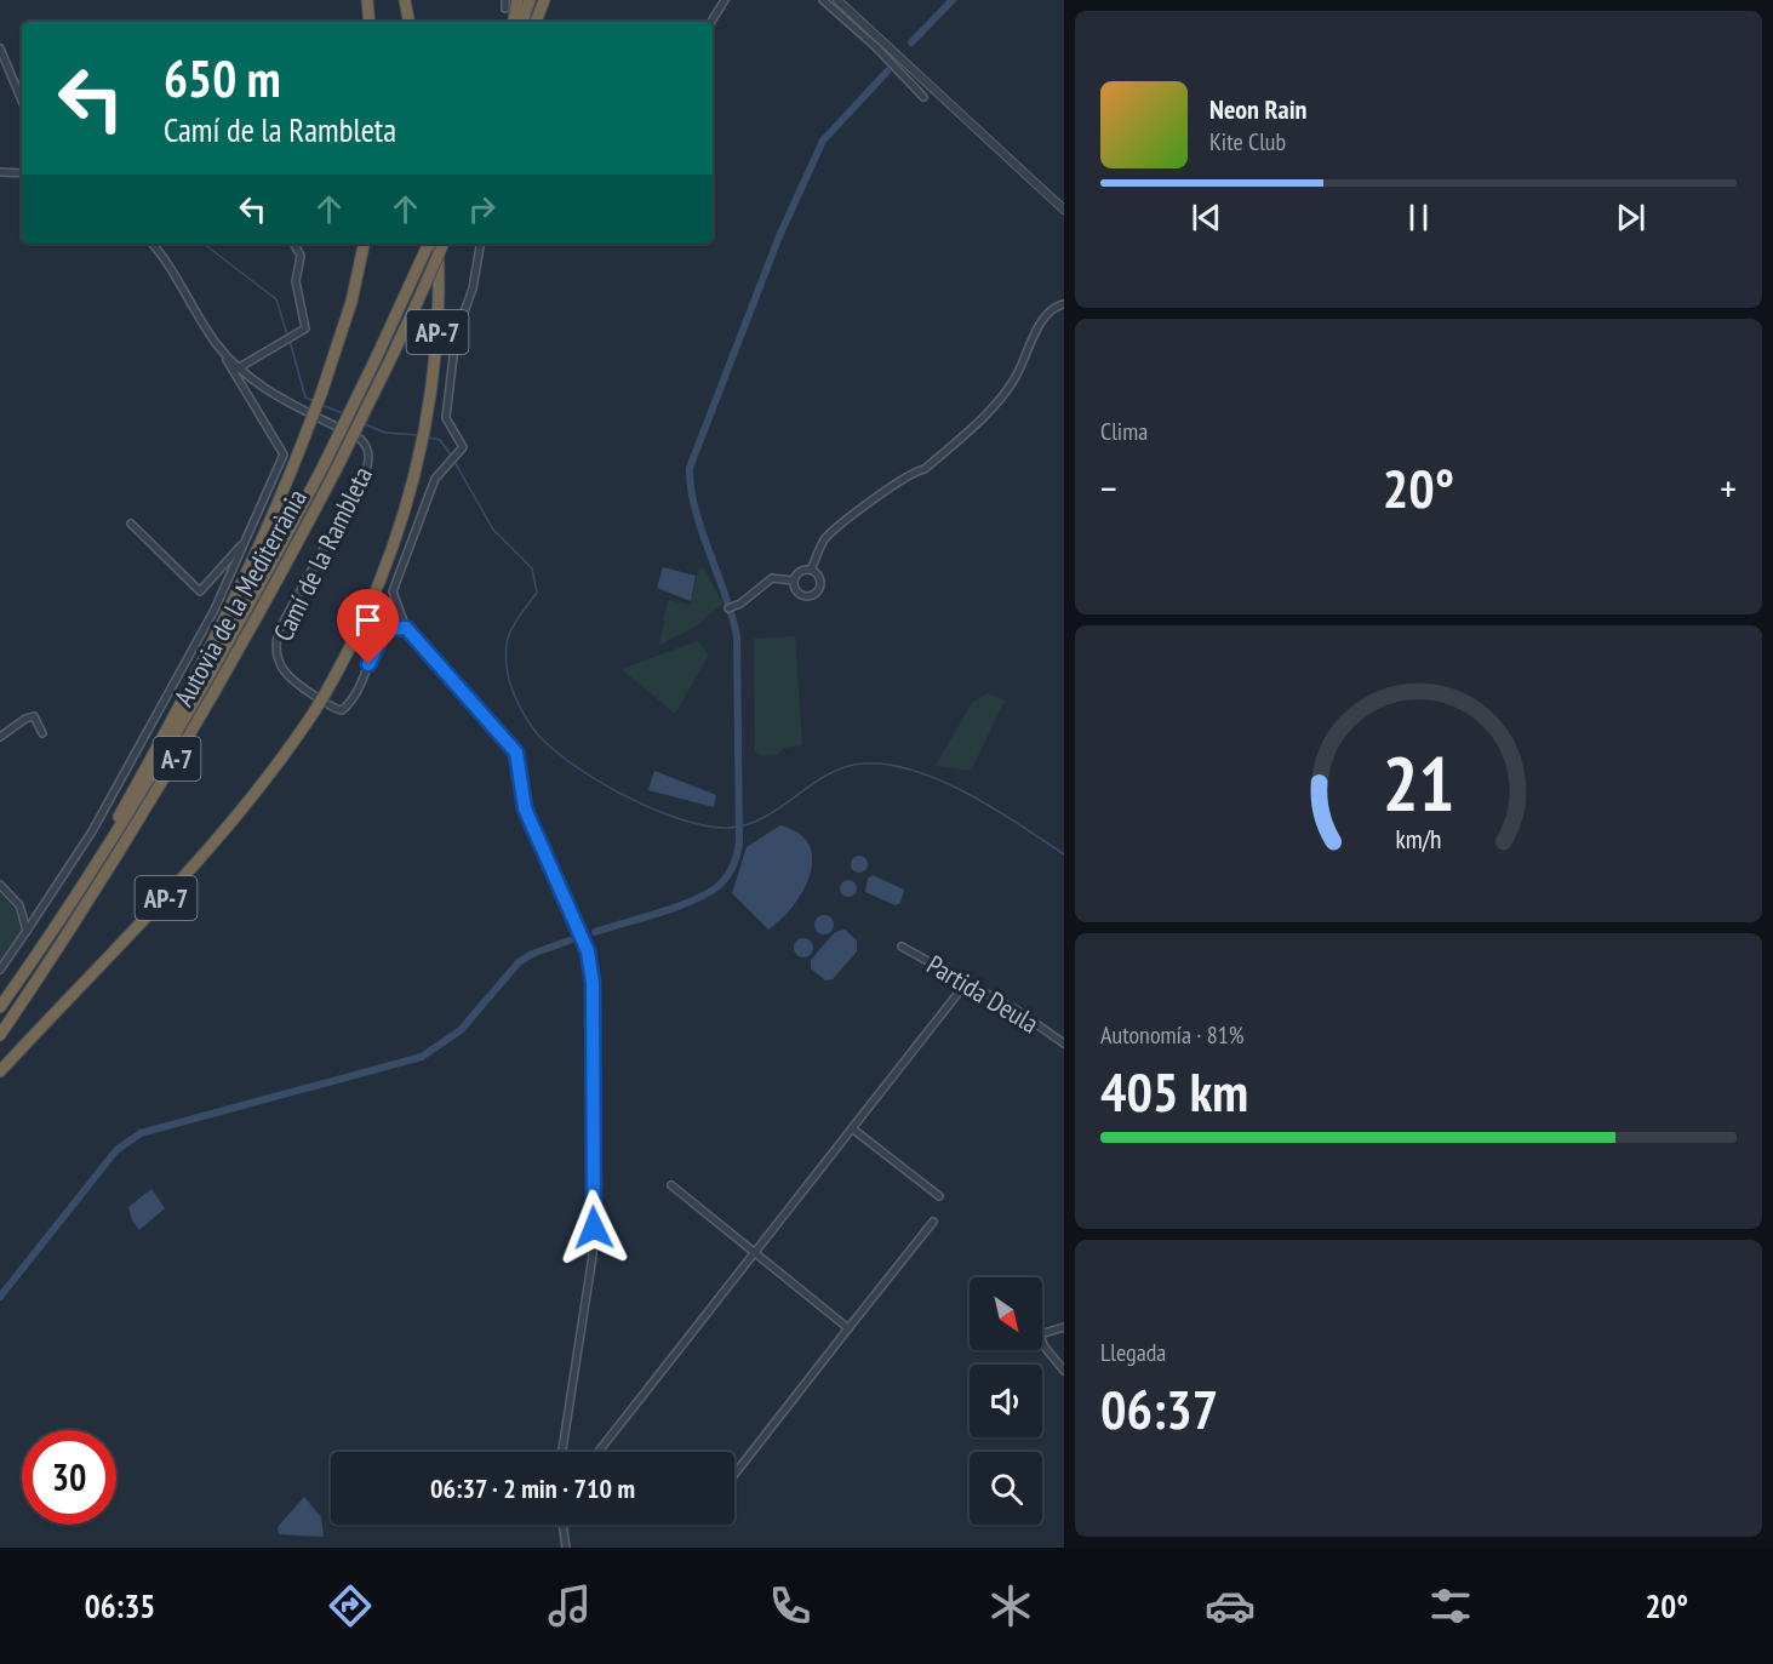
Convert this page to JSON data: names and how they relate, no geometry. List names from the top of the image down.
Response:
{
  "streets": {
    "highway": ["AP-7", "Autovia de la Mediterrània", "A-7"],
    "street": ["Camí de la Rambleta", "Partida Deula"]
  },
  "north": "bottom right",
  "page": {
    "turn": ["650 m", "Camí de la Rambleta"],
    "song": ["Neon Rain", "Kite Club"],
    "tile": [
      "Clima",
      ["Autonomía · 81%", "405 km"],
      ["Llegada", "06:37"]
    ],
    "heat": ["−", "20°", "+"],
    "limit": "30",
    "trip": "06:37 · 2 min · 710 m",
    "tabs": ["06:35", "20°"],
    "gauge": ["21", "km/h"]
  }
}
